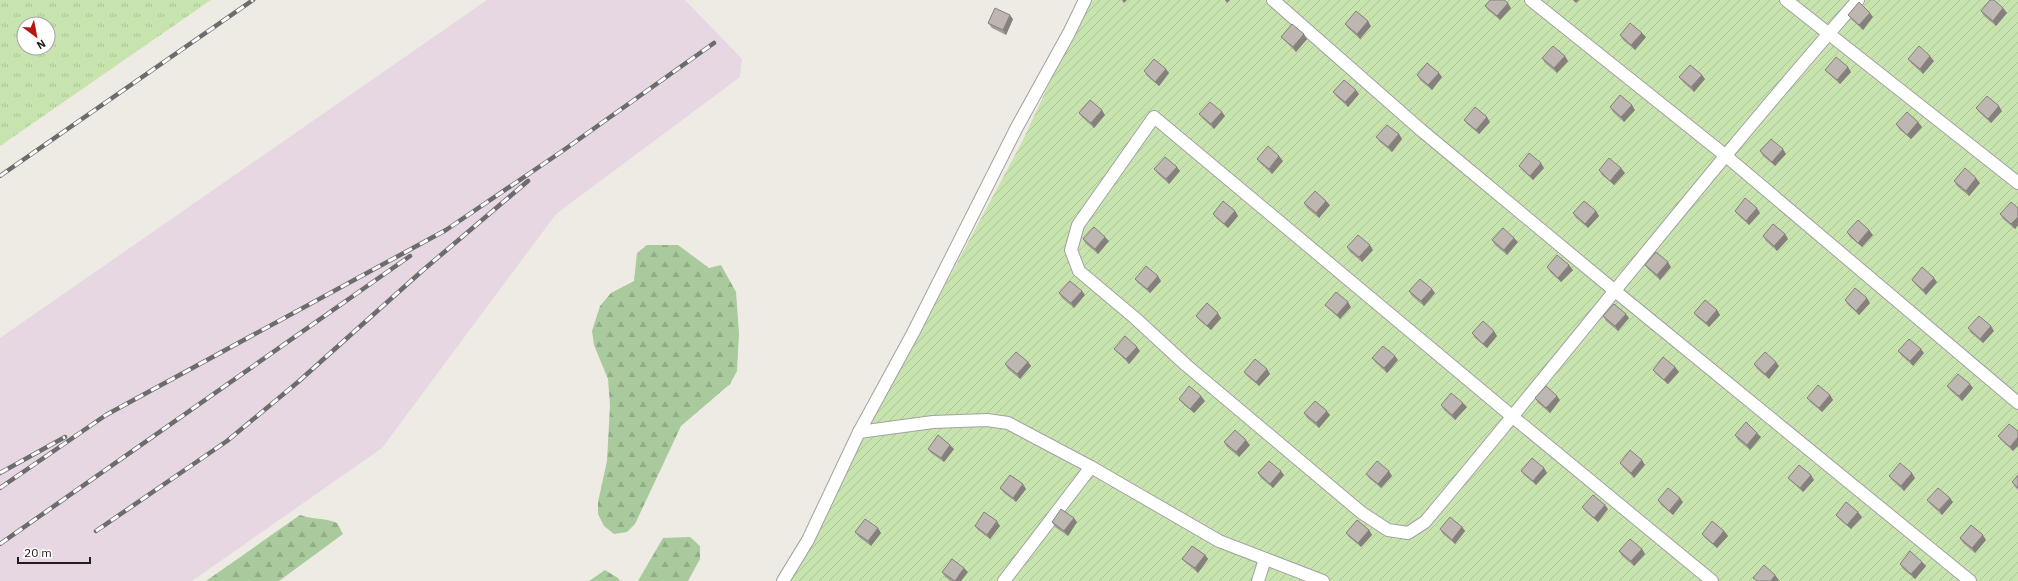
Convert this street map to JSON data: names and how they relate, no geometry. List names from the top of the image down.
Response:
{
  "scale_bar": "20 m",
  "north": "bottom right"
}
